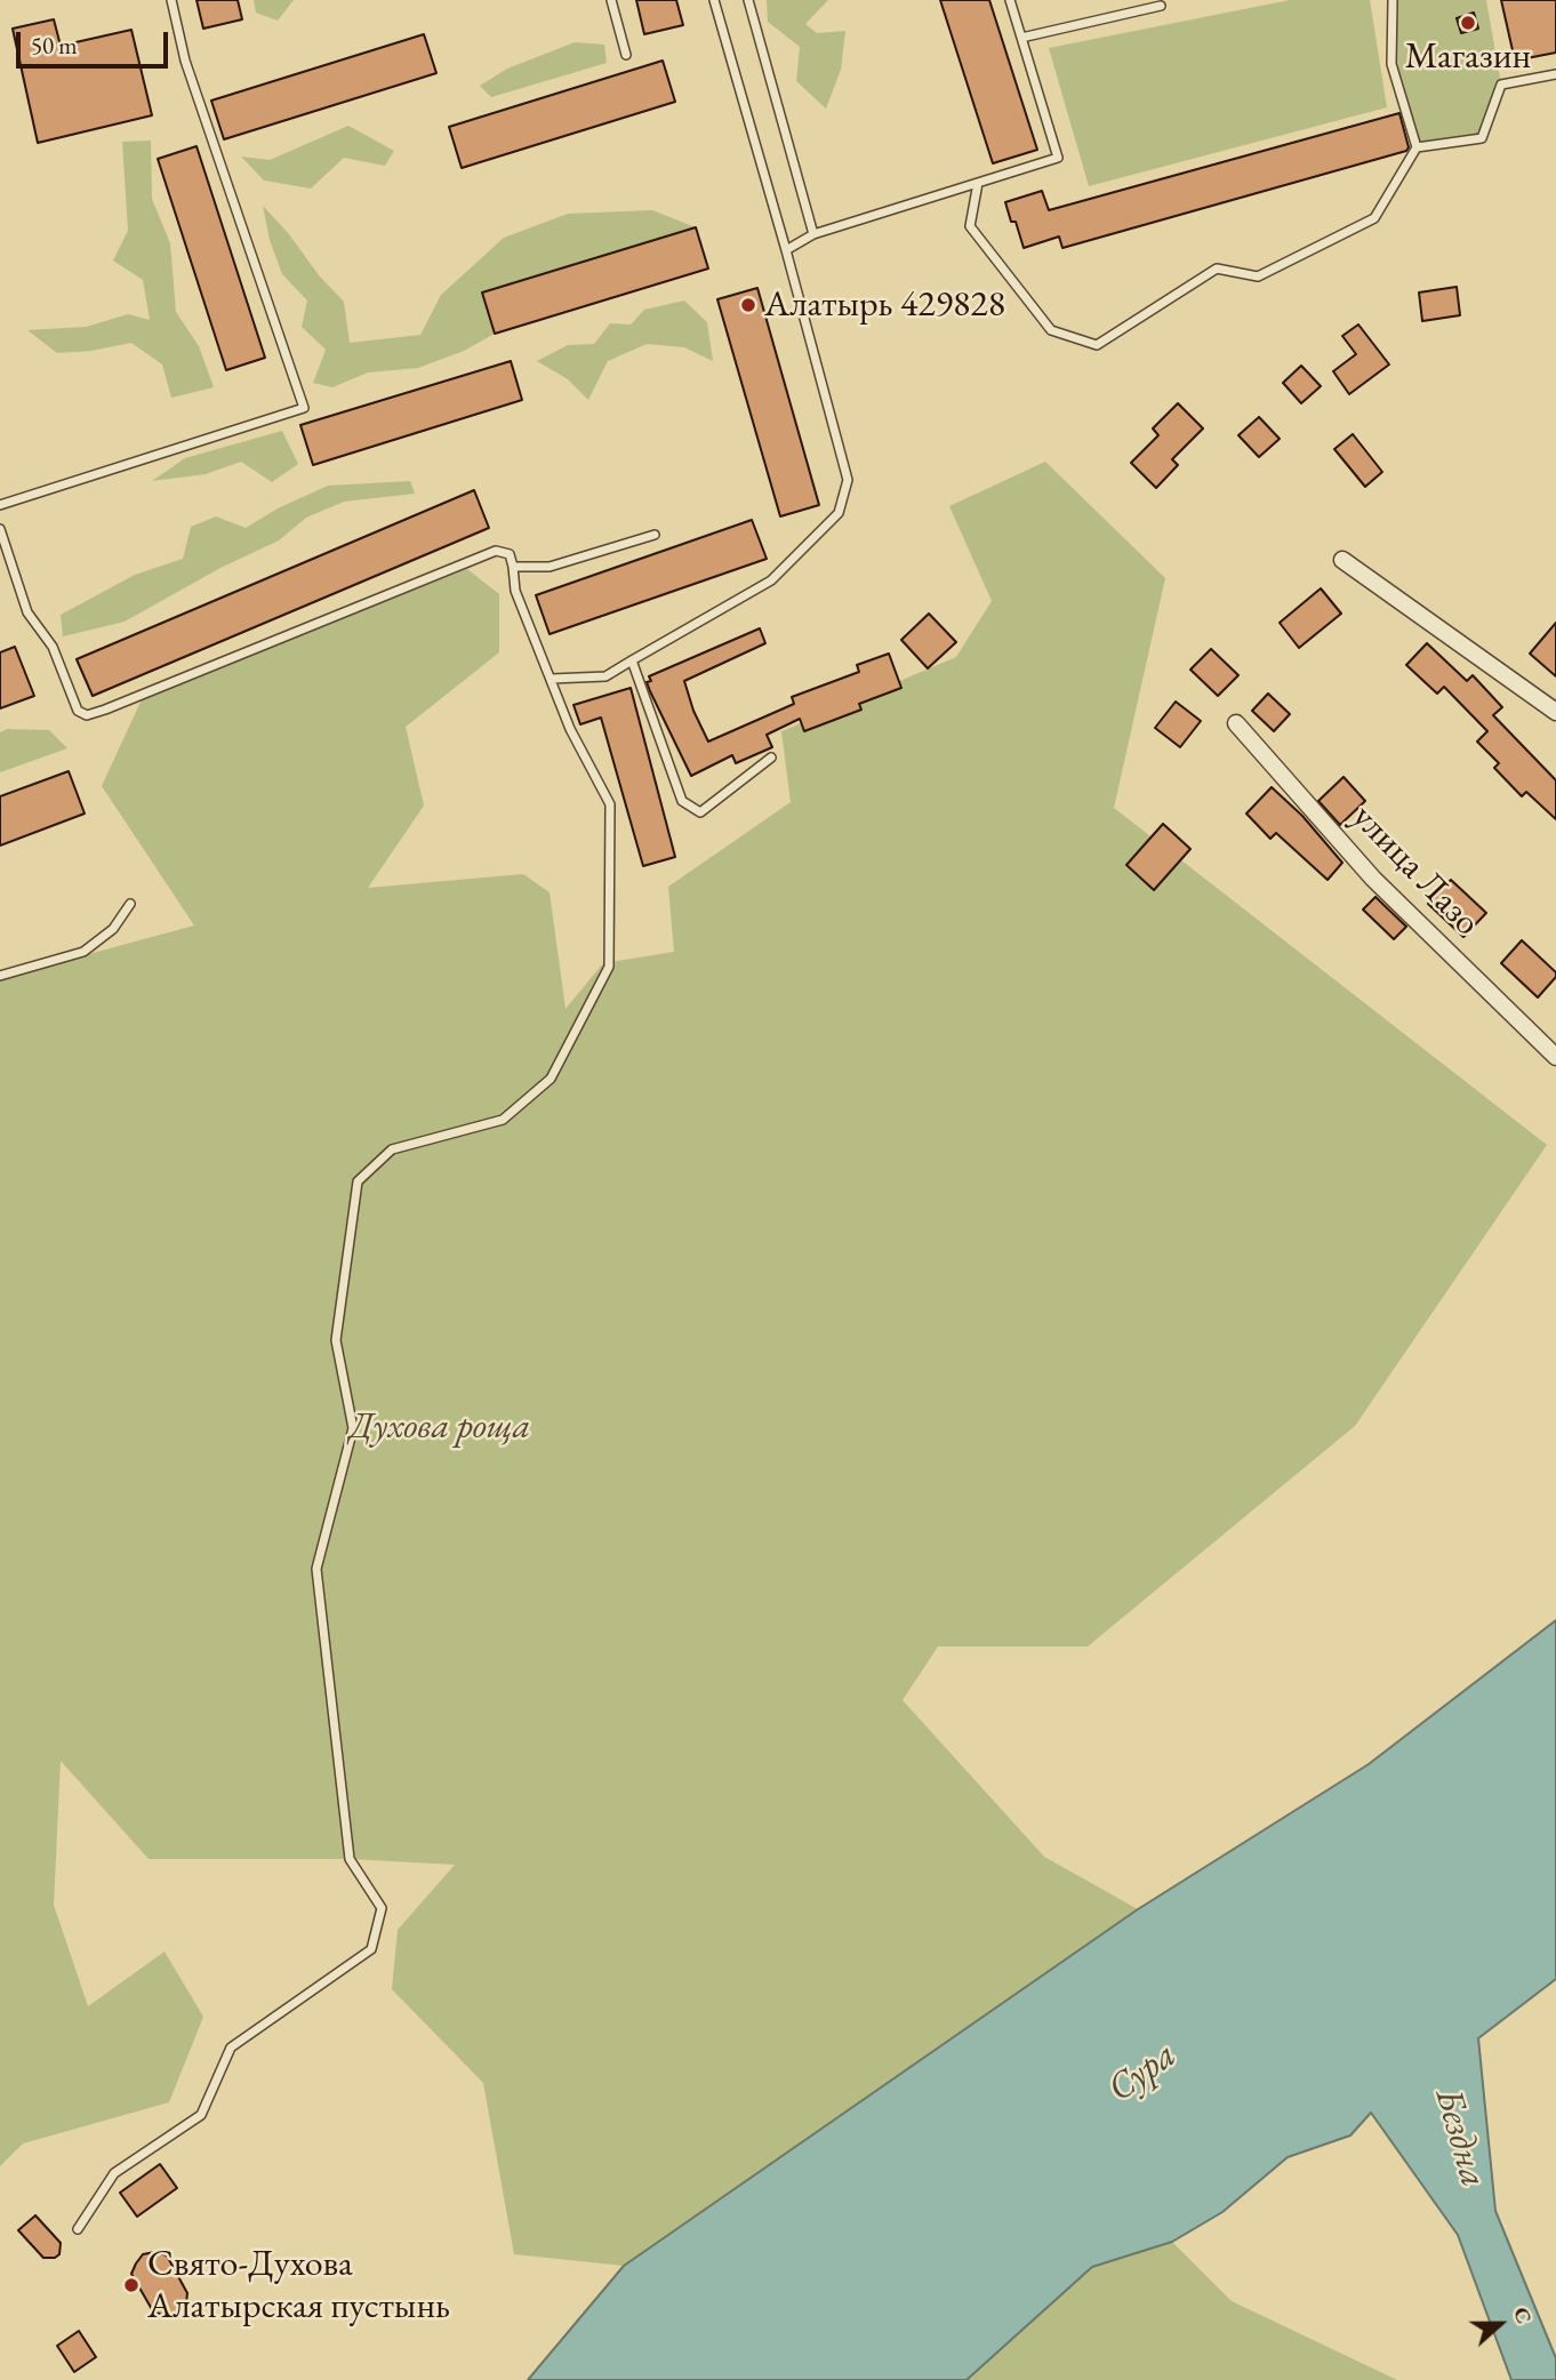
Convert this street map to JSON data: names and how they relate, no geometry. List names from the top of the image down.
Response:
{
  "streets": {
    "street": ["улица Лазо"]
  },
  "water": ["Сура", "Бездна"],
  "parks": ["Духова роща"],
  "places": ["Магазин", "Алатырь 429828", "Свято-Духова Алатырская пустынь"],
  "scale_bar": "50 m",
  "north": "right"
}
